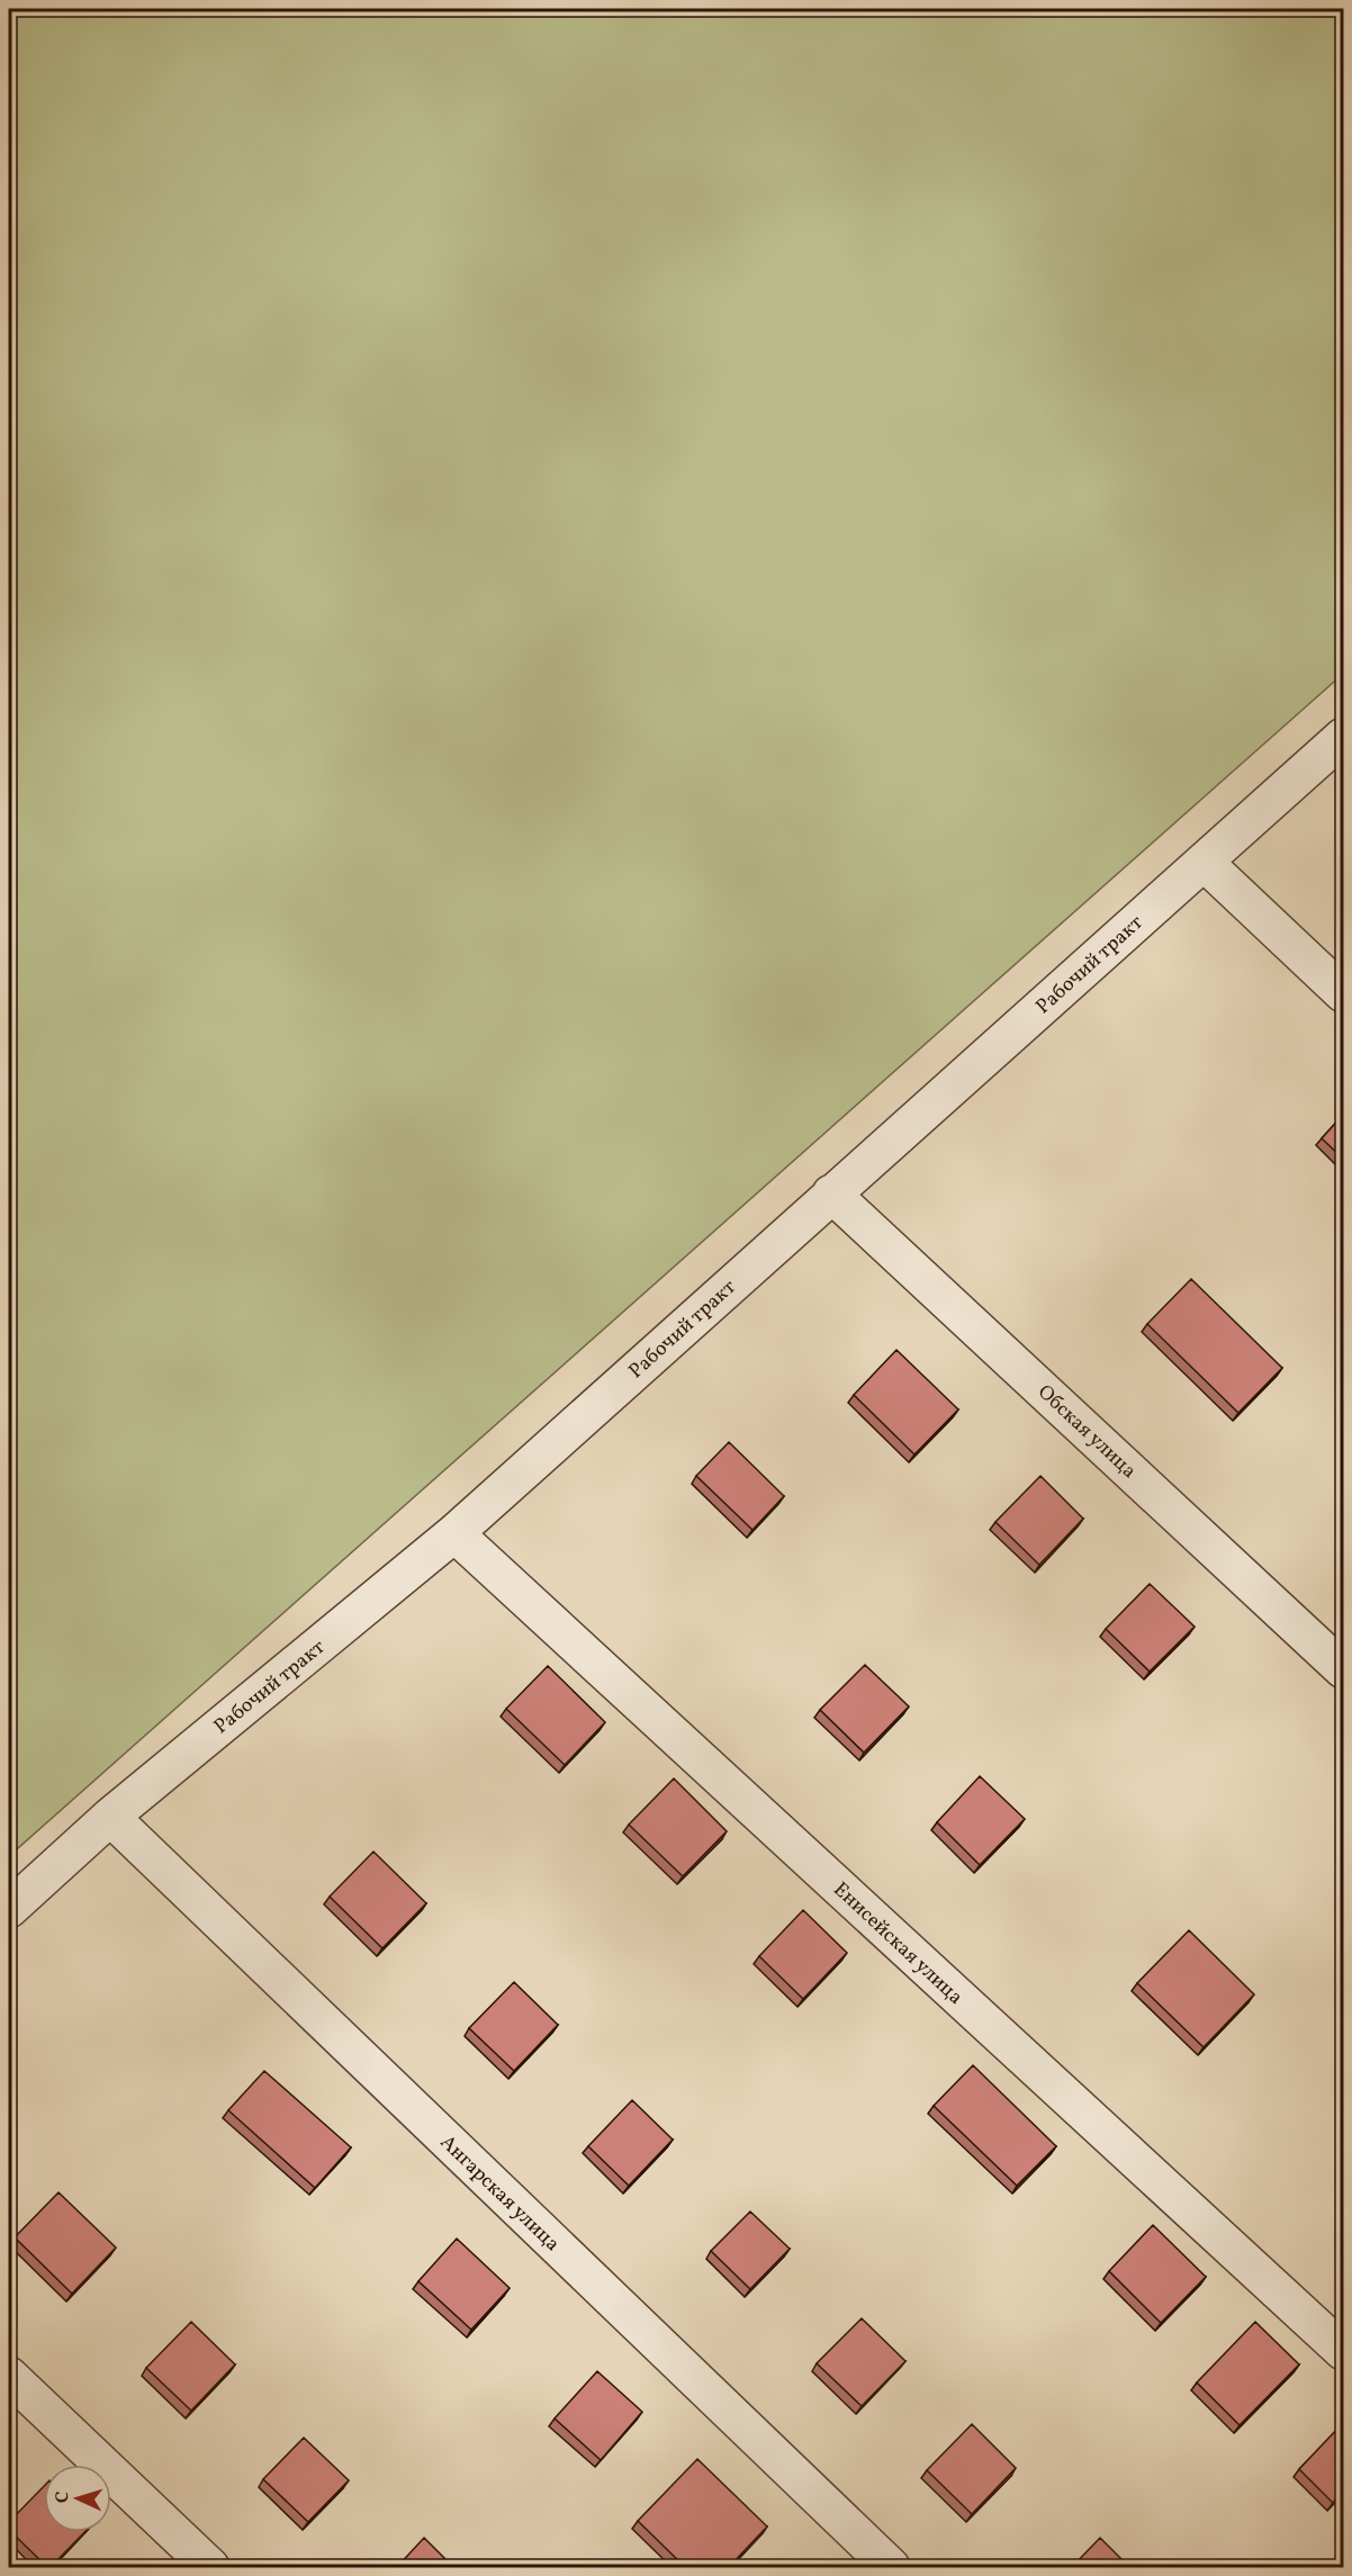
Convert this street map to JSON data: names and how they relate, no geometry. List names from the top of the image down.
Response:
{
  "streets": {
    "street": [
      "Рабочий тракт",
      "Обская улица",
      "Енисейская улица",
      "Ангарская улица"
    ]
  },
  "crossings": [
    ["Рабочий тракт", "Обская улица"],
    ["Рабочий тракт", "Енисейская улица"],
    ["Рабочий тракт", "Ангарская улица"]
  ],
  "north": "left"
}
